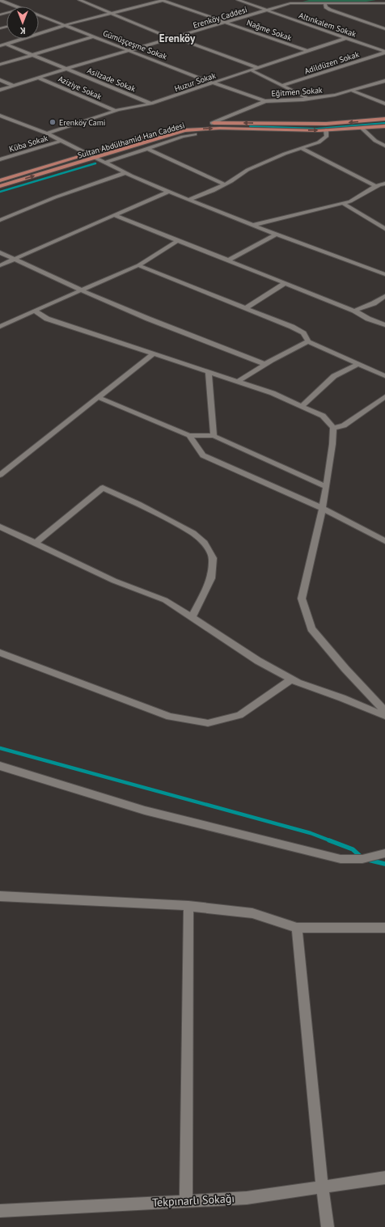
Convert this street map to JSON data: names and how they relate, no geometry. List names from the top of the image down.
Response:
{
  "streets": {
    "main road": ["Sultan Abdülhamid Han Caddesi"],
    "street": [
      "Erenköy Caddesi",
      "Altınkalem Sokak",
      "Nağme Sokak",
      "Gümüşçeşme Sokak",
      "Adildüzen Sokak",
      "Asilzade Sokak",
      "Huzur Sokak",
      "Aziziye Sokak",
      "Eğitmen Sokak",
      "Küba Sokak",
      "Tekpınarlı Sokağı"
    ]
  },
  "crossings": [
    ["Erenköy Caddesi", "Altınkalem Sokak"],
    ["Erenköy Caddesi", "Nağme Sokak"],
    ["Erenköy Caddesi", "Gümüşçeşme Sokak"],
    ["Erenköy Caddesi", "Asilzade Sokak"],
    ["Erenköy Caddesi", "Aziziye Sokak"],
    ["Altınkalem Sokak", "Adildüzen Sokak"],
    ["Altınkalem Sokak", "Huzur Sokak"],
    ["Nağme Sokak", "Huzur Sokak"],
    ["Gümüşçeşme Sokak", "Huzur Sokak"],
    ["Gümüşçeşme Sokak", "Eğitmen Sokak"],
    ["Asilzade Sokak", "Huzur Sokak"],
    ["Huzur Sokak", "Aziziye Sokak"],
    ["Eğitmen Sokak", "Sultan Abdülhamid Han Caddesi"]
  ],
  "districts": ["Erenköy"],
  "places": ["Erenköy Cami"],
  "north": "bottom"
}
